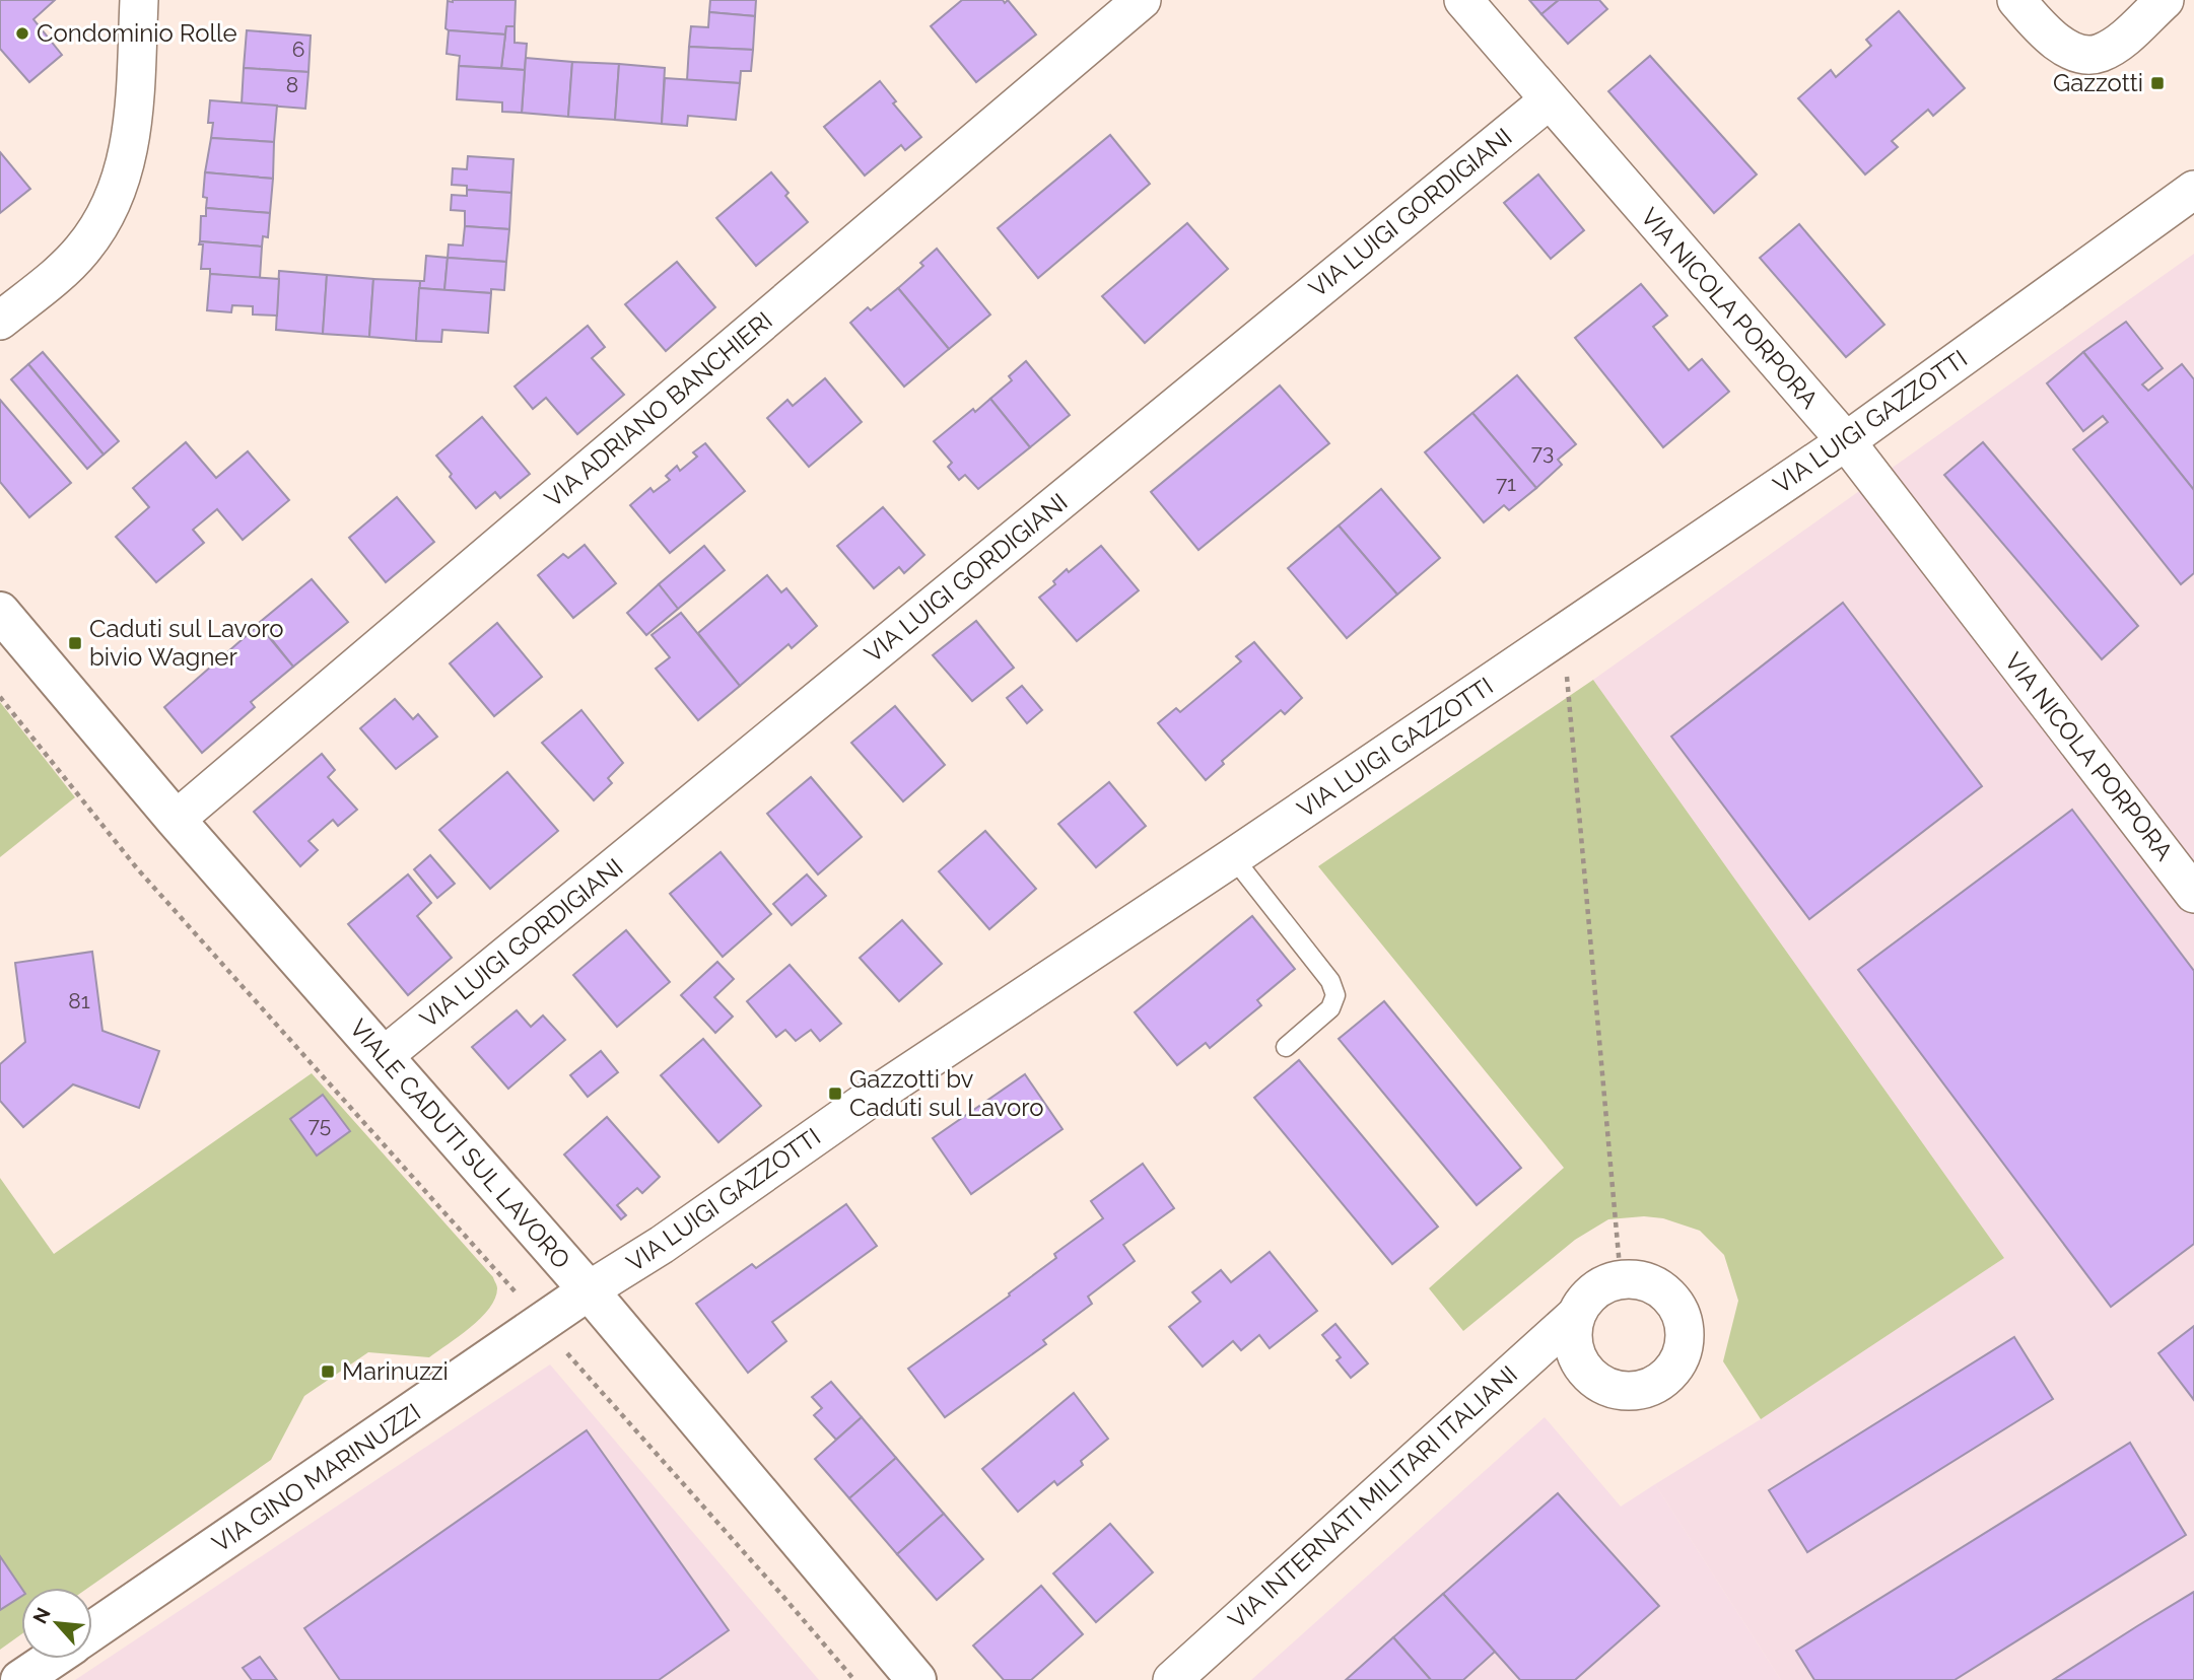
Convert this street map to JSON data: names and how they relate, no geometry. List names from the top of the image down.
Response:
{
  "streets": {
    "street": [
      "VIA LUIGI GORDIGIANI",
      "VIA NICOLA PORPORA",
      "VIA ADRIANO BANCHIERI",
      "VIA LUIGI GAZZOTTI",
      "VIALE CADUTI SUL LAVORO",
      "VIA GINO MARINUZZI",
      "VIA INTERNATI MILITARI ITALIANI"
    ]
  },
  "crossings": [
    ["VIA LUIGI GORDIGIANI", "VIA NICOLA PORPORA"],
    ["VIA LUIGI GORDIGIANI", "VIALE CADUTI SUL LAVORO"],
    ["VIA NICOLA PORPORA", "VIA LUIGI GAZZOTTI"],
    ["VIA ADRIANO BANCHIERI", "VIALE CADUTI SUL LAVORO"],
    ["VIA LUIGI GAZZOTTI", "VIALE CADUTI SUL LAVORO"],
    ["VIA LUIGI GAZZOTTI", "VIA GINO MARINUZZI"],
    ["VIALE CADUTI SUL LAVORO", "VIA GINO MARINUZZI"]
  ],
  "places": {
    "other": ["Condominio Rolle"],
    "transit": [
      "Gazzotti",
      "Caduti sul Lavoro bivio Wagner",
      "Gazzotti bv Caduti sul Lavoro",
      "Marinuzzi"
    ]
  },
  "house_numbers": [
    "6",
    "8",
    "73",
    "71",
    "81",
    "75"
  ],
  "north": "top left"
}
